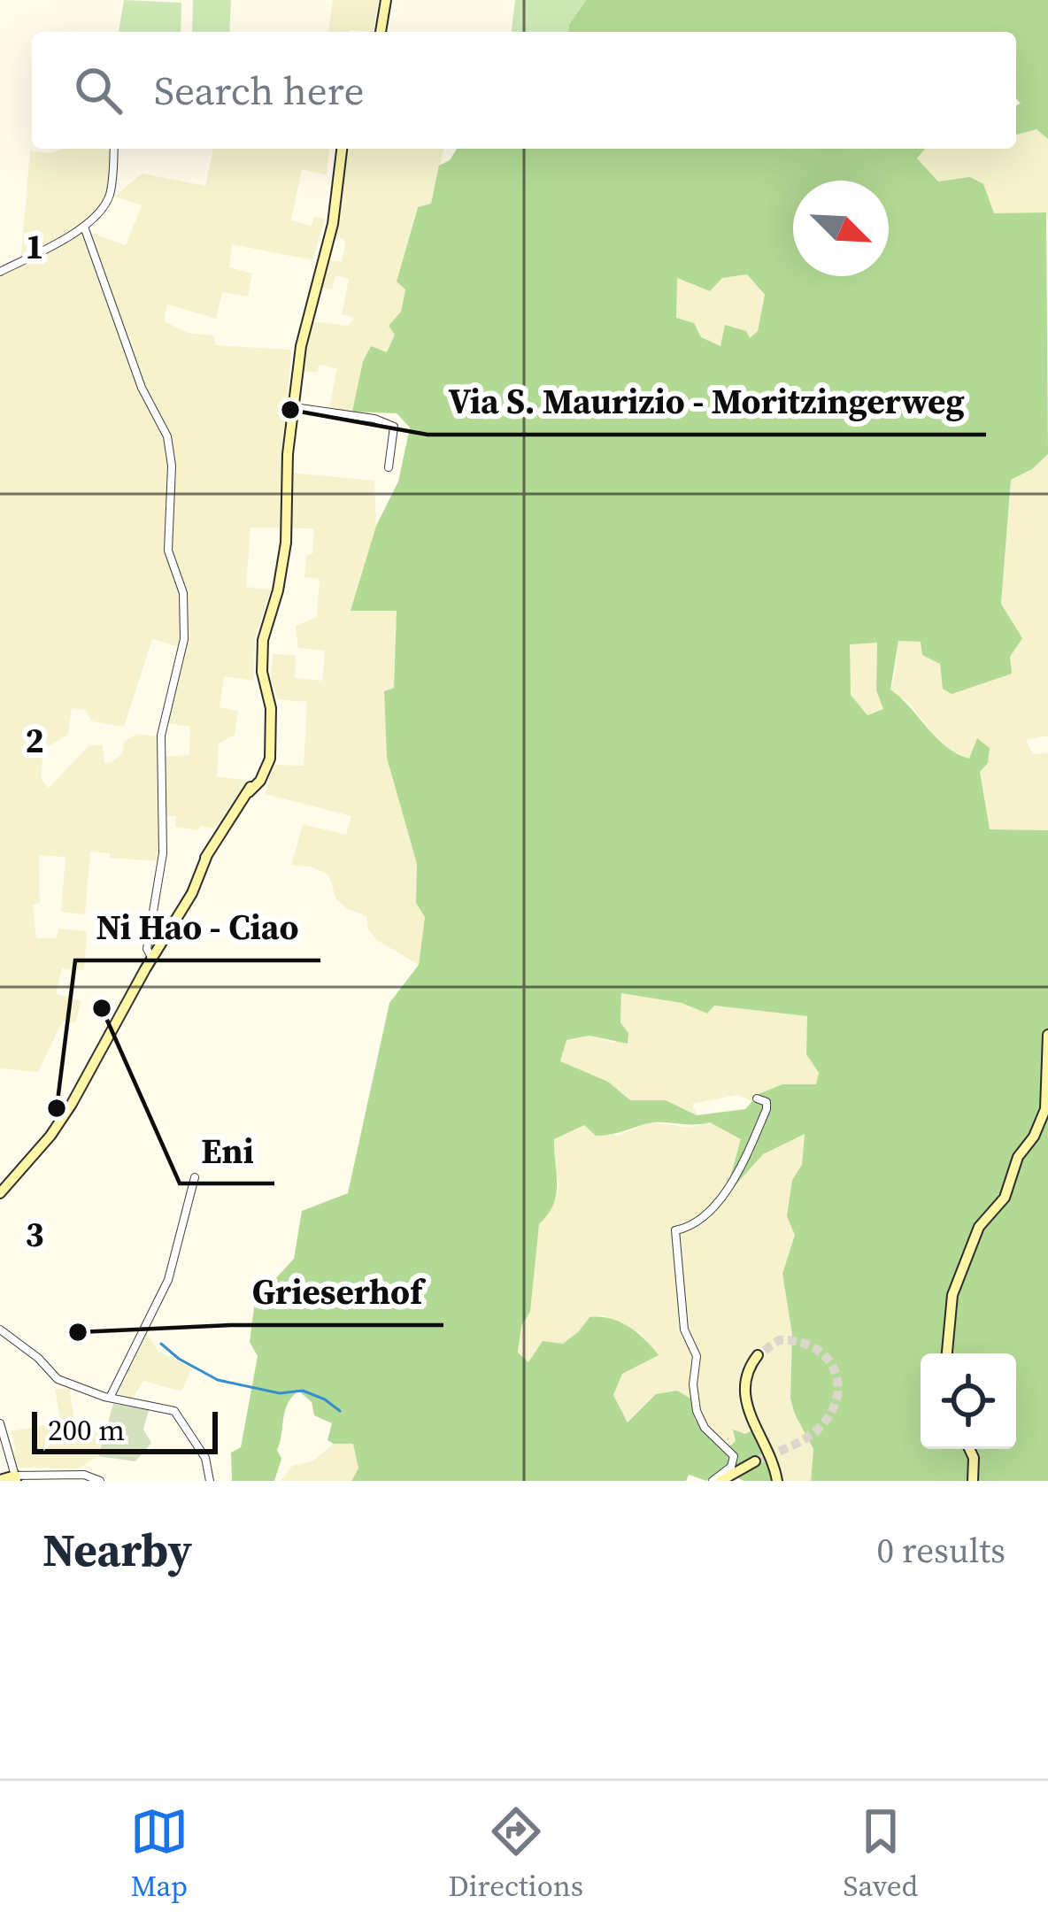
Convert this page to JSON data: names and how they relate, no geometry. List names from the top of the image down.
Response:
{
  "places": [
    "Via S. Maurizio - Moritzingerweg",
    "Eni",
    "Ni Hao - Ciao",
    "Grieserhof"
  ],
  "scale_bar": "200 m",
  "north": "bottom right",
  "page": {
    "search": "Search here",
    "scale": "200 m",
    "heading": ["Nearby", "0 results"],
    "nav": ["Map", "Directions", "Saved"]
  },
  "grid": {
    "rows": ["1", "2", "3"]
  }
}
